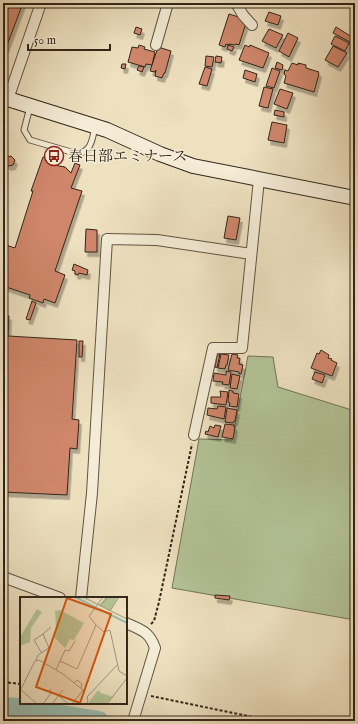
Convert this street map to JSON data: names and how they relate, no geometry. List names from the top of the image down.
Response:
{
  "places": {
    "bus stop": ["春日部エミナース"]
  },
  "scale_bar": "50 m"
}
